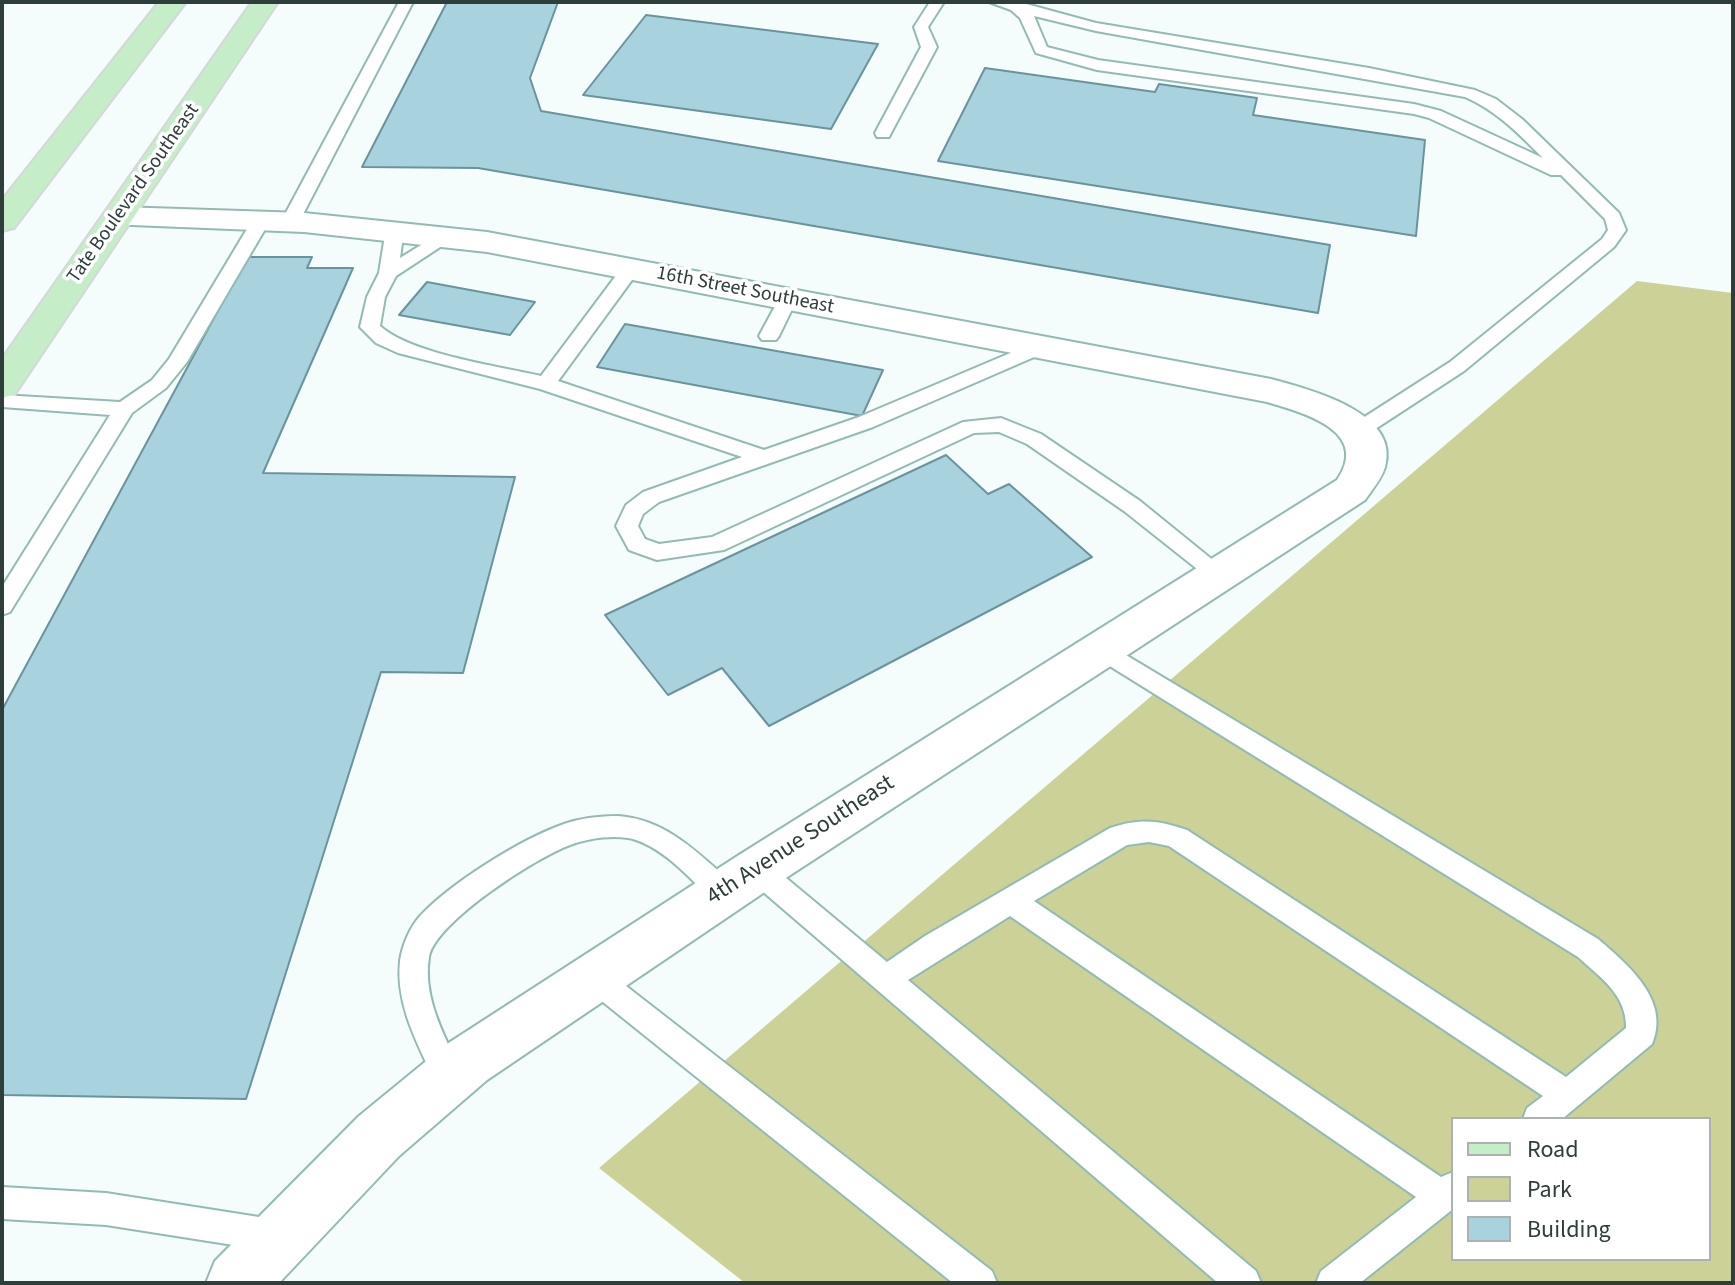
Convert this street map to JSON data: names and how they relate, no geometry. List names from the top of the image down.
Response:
{
  "streets": {
    "main road": ["Tate Boulevard Southeast"],
    "street": ["16th Street Southeast", "4th Avenue Southeast"]
  },
  "crossings": [
    ["Tate Boulevard Southeast", "16th Street Southeast"],
    ["16th Street Southeast", "4th Avenue Southeast"]
  ],
  "legend": ["Road", "Park", "Building"]
}
